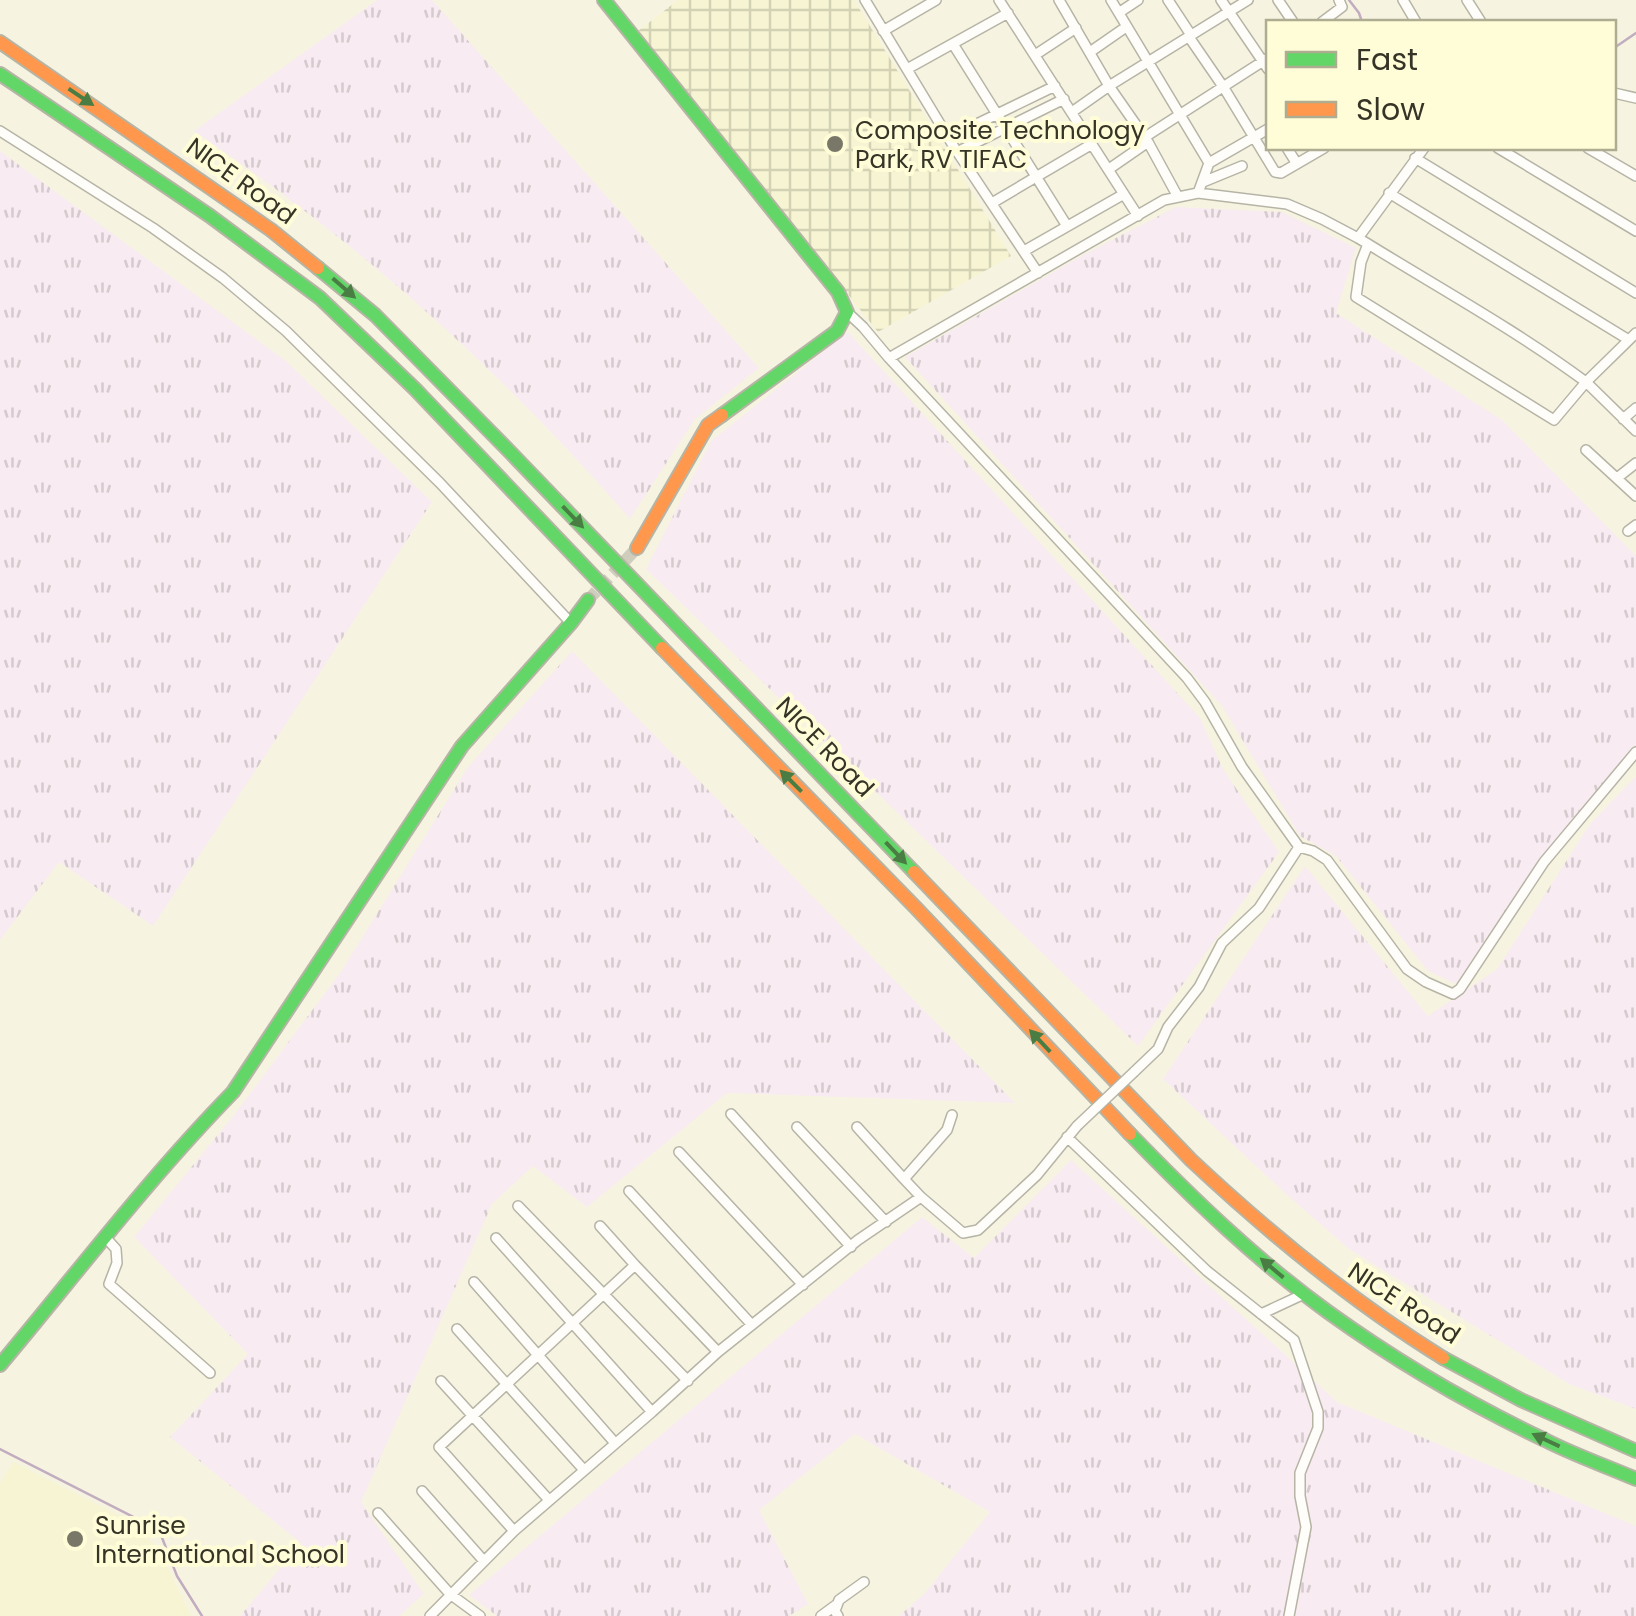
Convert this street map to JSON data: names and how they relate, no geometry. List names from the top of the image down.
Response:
{
  "streets": {
    "main road": ["NICE Road"]
  },
  "places": ["Composite Technology Park, RV TIFAC", "Sunrise International School"],
  "legend": ["Fast", "Slow"]
}
